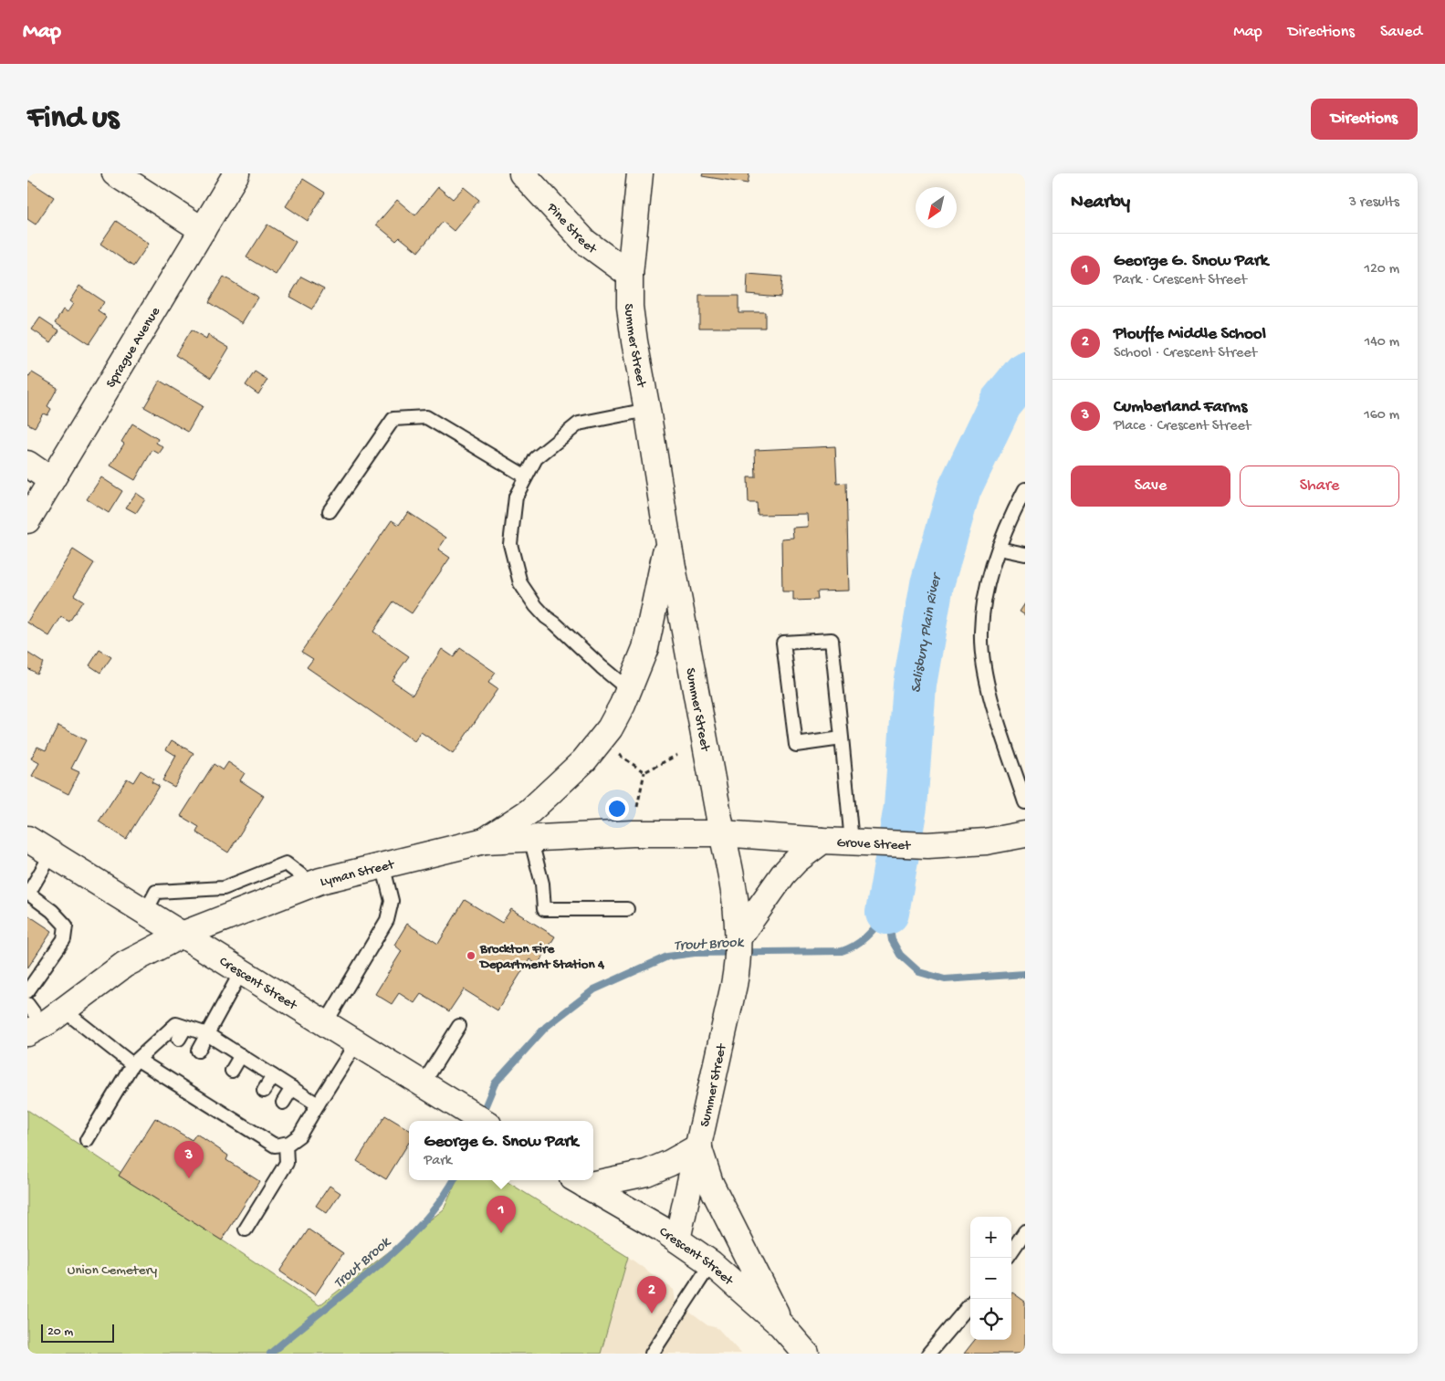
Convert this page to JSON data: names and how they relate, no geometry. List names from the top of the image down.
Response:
{
  "streets": {
    "main road": [
      "Pine Street",
      "Summer Street",
      "Sprague Avenue",
      "Grove Street",
      "Lyman Street",
      "Crescent Street"
    ]
  },
  "crossings": [
    ["Pine Street", "Summer Street"],
    ["Summer Street", "Grove Street"],
    ["Summer Street", "Lyman Street"],
    ["Summer Street", "Crescent Street"],
    ["Grove Street", "Lyman Street"],
    ["Lyman Street", "Crescent Street"]
  ],
  "water": ["Salisbury Plain River", "Trout Brook"],
  "parks": ["Union Cemetery"],
  "places": ["Brockton Fire Department Station 4"],
  "scale_bar": "20 m",
  "north": "bottom left",
  "page": {
    "header": "Map",
    "nav": ["Map", "Directions", "Saved"],
    "buttons": [
      "Directions",
      ["Save", "Share"]
    ],
    "title": "Find us",
    "heading": ["Nearby", "3 results"],
    "list": [
      {
        "mark": "1",
        "name": "George G. Snow Park",
        "note": "Park · Crescent Street",
        "value": "120 m"
      },
      {
        "mark": "2",
        "name": "Plouffe Middle School",
        "note": "School · Crescent Street",
        "value": "140 m"
      },
      {
        "mark": "3",
        "name": "Cumberland Farms",
        "note": "Place · Crescent Street",
        "value": "160 m"
      }
    ],
    "popup": ["George G. Snow Park", "Park"],
    "pins": ["3", "1", "2"],
    "map_buttons": ["+", "−"],
    "scale": "20 m"
  }
}
